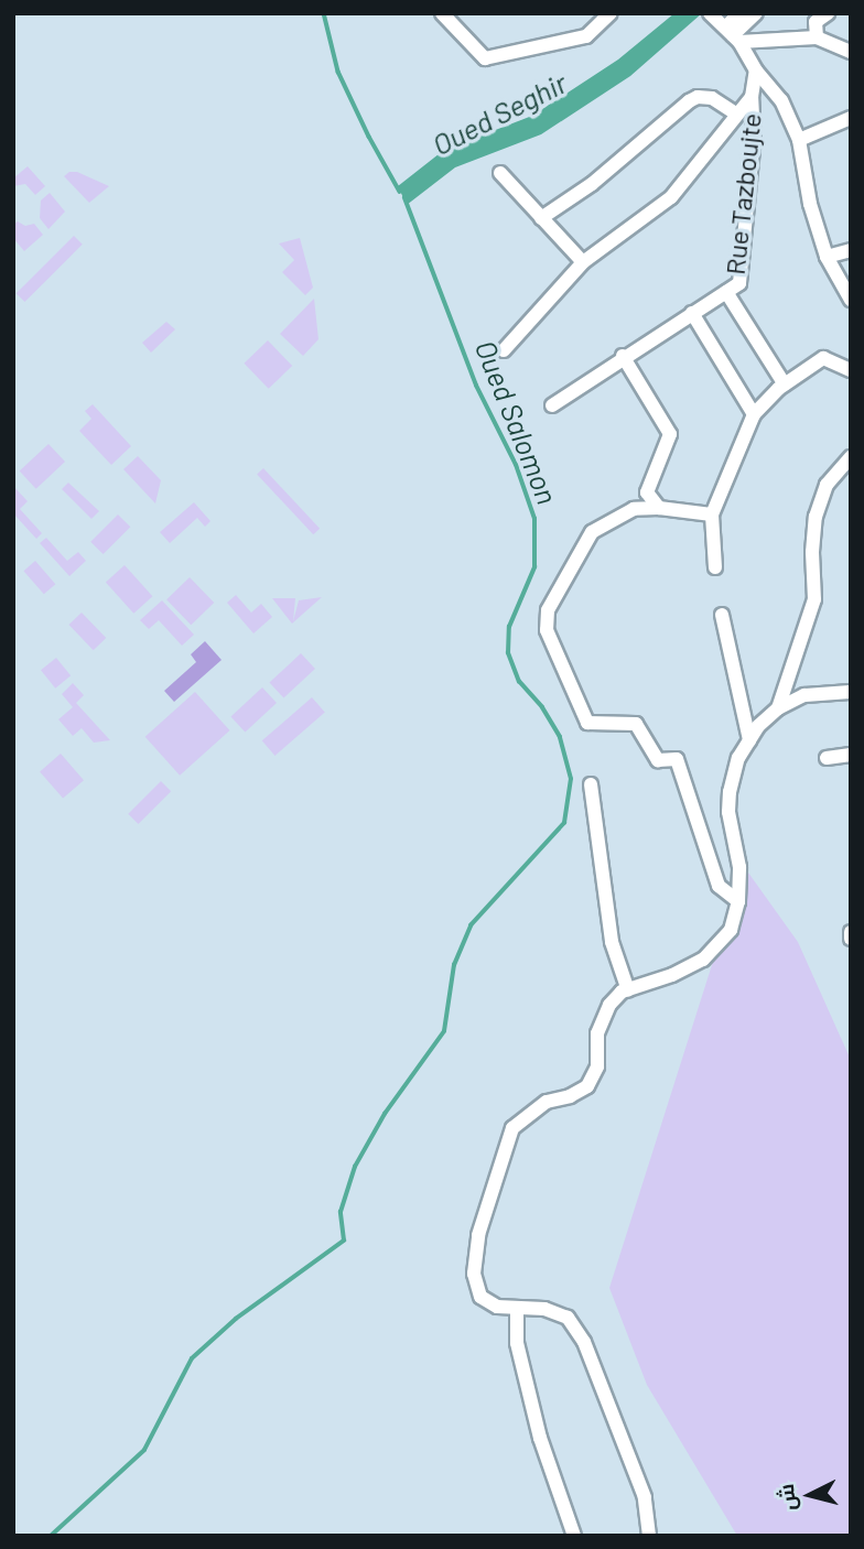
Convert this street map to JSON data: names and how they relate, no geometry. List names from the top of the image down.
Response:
{
  "streets": {
    "street": ["Rue Tazboujte"]
  },
  "water": ["Oued Seghir", "Oued Salomon"],
  "north": "left"
}
